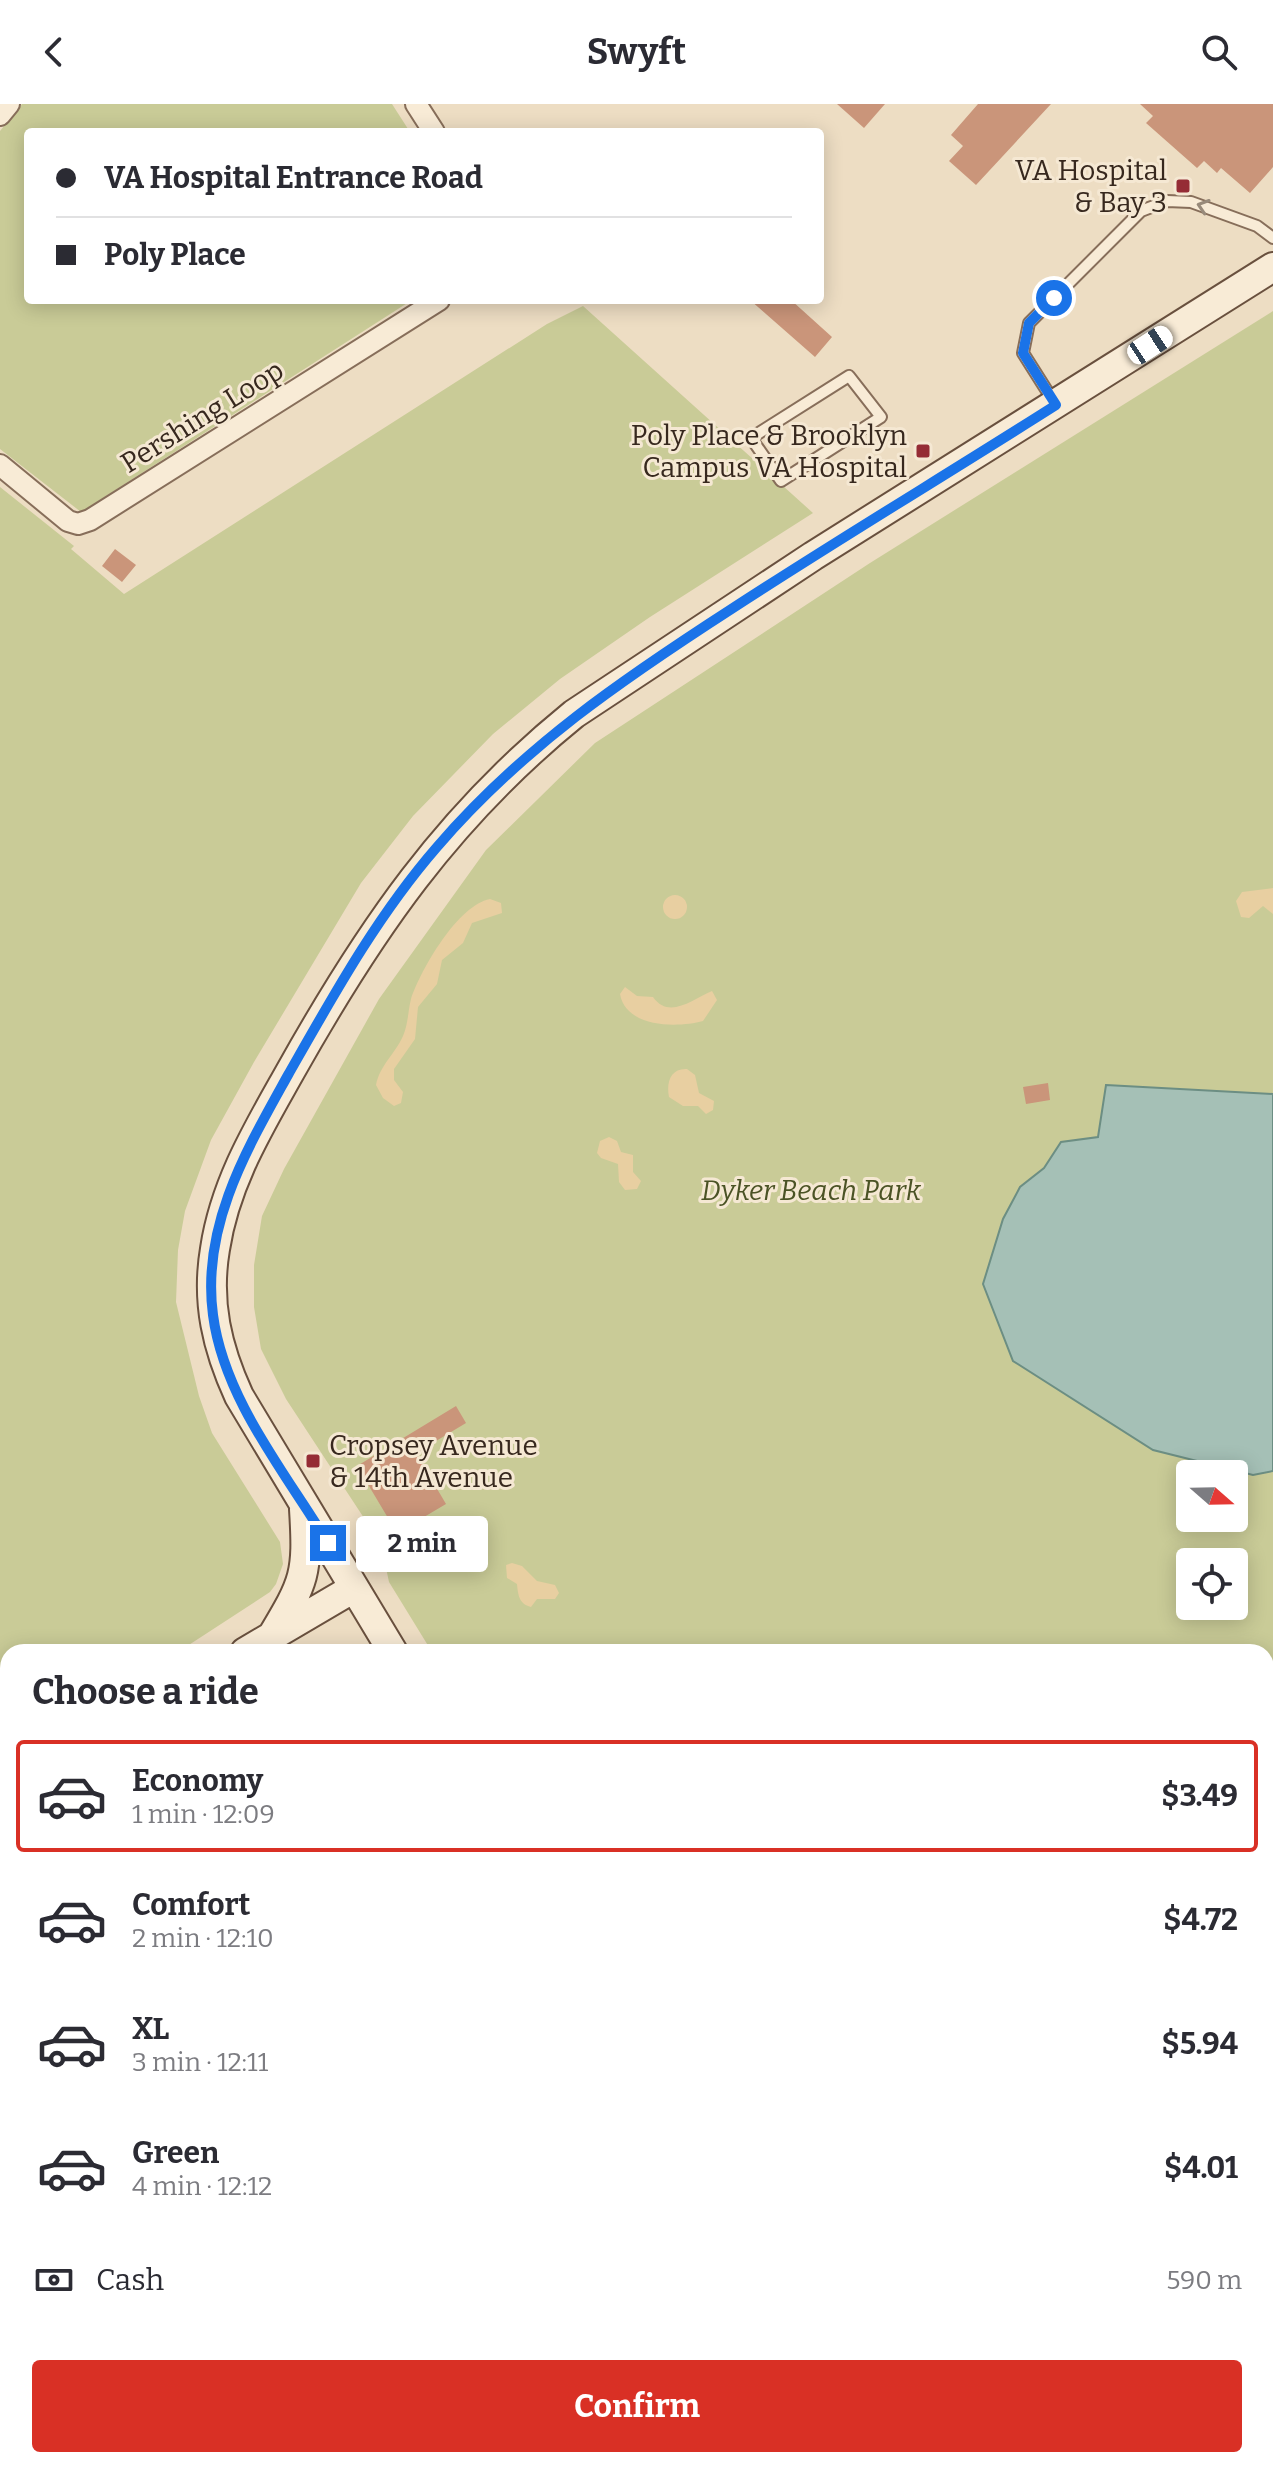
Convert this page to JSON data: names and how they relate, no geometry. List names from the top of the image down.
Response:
{
  "streets": {
    "street": ["Pershing Loop"]
  },
  "parks": ["Dyker Beach Park"],
  "places": {
    "transit": ["VA Hospital & Bay 3", "Poly Place & Brooklyn Campus VA Hospital", "Cropsey Avenue & 14th Avenue"]
  },
  "north": "right",
  "page": {
    "header": "Swyft",
    "banner": ["VA Hospital Entrance Road", "Poly Place"],
    "bubble": "2 min",
    "heading": "Choose a ride",
    "list": [
      {
        "name": "Economy",
        "note": "1 min · 12:09",
        "value": "$3.49"
      },
      {
        "name": "Comfort",
        "note": "2 min · 12:10",
        "value": "$4.72"
      },
      {
        "name": "XL",
        "note": "3 min · 12:11",
        "value": "$5.94"
      },
      {
        "name": "Green",
        "note": "4 min · 12:12",
        "value": "$4.01"
      }
    ],
    "pay": ["Cash", "590 m"],
    "buttons": "Confirm"
  }
}
